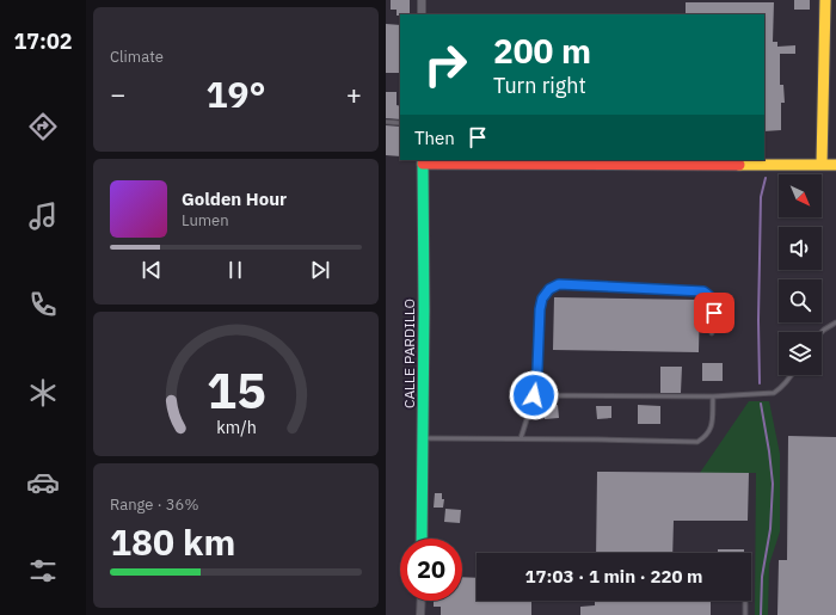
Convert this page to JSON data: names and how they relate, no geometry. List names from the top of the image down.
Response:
{
  "streets": {
    "street": ["CALLE PARDILLO"]
  },
  "north": "bottom right",
  "page": {
    "tabs": "17:02",
    "tile": [
      "Climate",
      ["Range · 36%", "180 km"]
    ],
    "turn": ["200 m", "Turn right"],
    "heat": ["−", "19°", "+"],
    "then": "Then",
    "song": ["Golden Hour", "Lumen"],
    "limit": "20",
    "trip": "17:03 · 1 min · 220 m",
    "gauge": ["15", "km/h"]
  }
}
